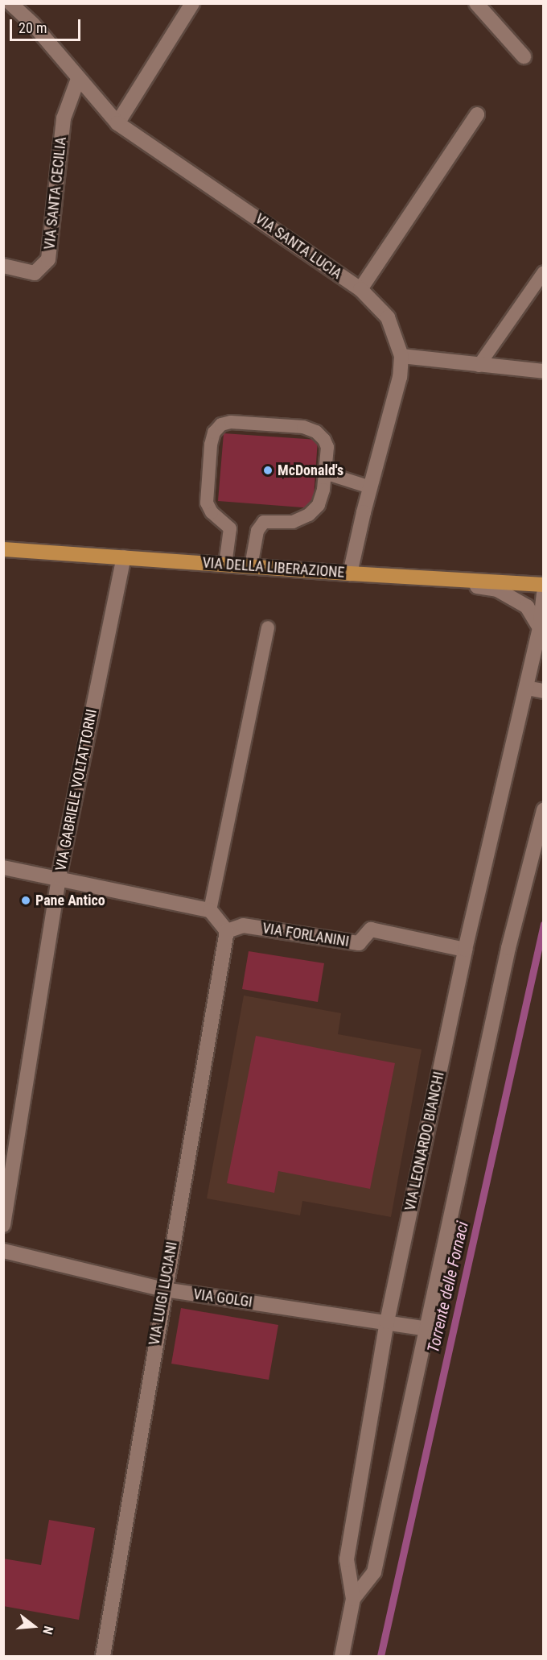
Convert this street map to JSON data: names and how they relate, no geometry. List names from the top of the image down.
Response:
{
  "streets": {
    "main road": ["VIA DELLA LIBERAZIONE"],
    "street": [
      "VIA SANTA CECILIA",
      "VIA SANTA LUCIA",
      "VIA GABRIELE VOLTATTORNI",
      "VIA FORLANINI",
      "VIA LEONARDO BIANCHI",
      "VIA LUIGI LUCIANI",
      "VIA GOLGI"
    ]
  },
  "crossings": [
    ["VIA SANTA CECILIA", "VIA SANTA LUCIA"],
    ["VIA SANTA LUCIA", "VIA DELLA LIBERAZIONE"],
    ["VIA DELLA LIBERAZIONE", "VIA GABRIELE VOLTATTORNI"],
    ["VIA FORLANINI", "VIA LEONARDO BIANCHI"],
    ["VIA FORLANINI", "VIA LUIGI LUCIANI"],
    ["VIA LEONARDO BIANCHI", "VIA GOLGI"],
    ["VIA LUIGI LUCIANI", "VIA GOLGI"]
  ],
  "water": ["Torrente delle Fornaci"],
  "places": ["McDonald's", "Pane Antico"],
  "scale_bar": "20 m",
  "north": "right"
}
